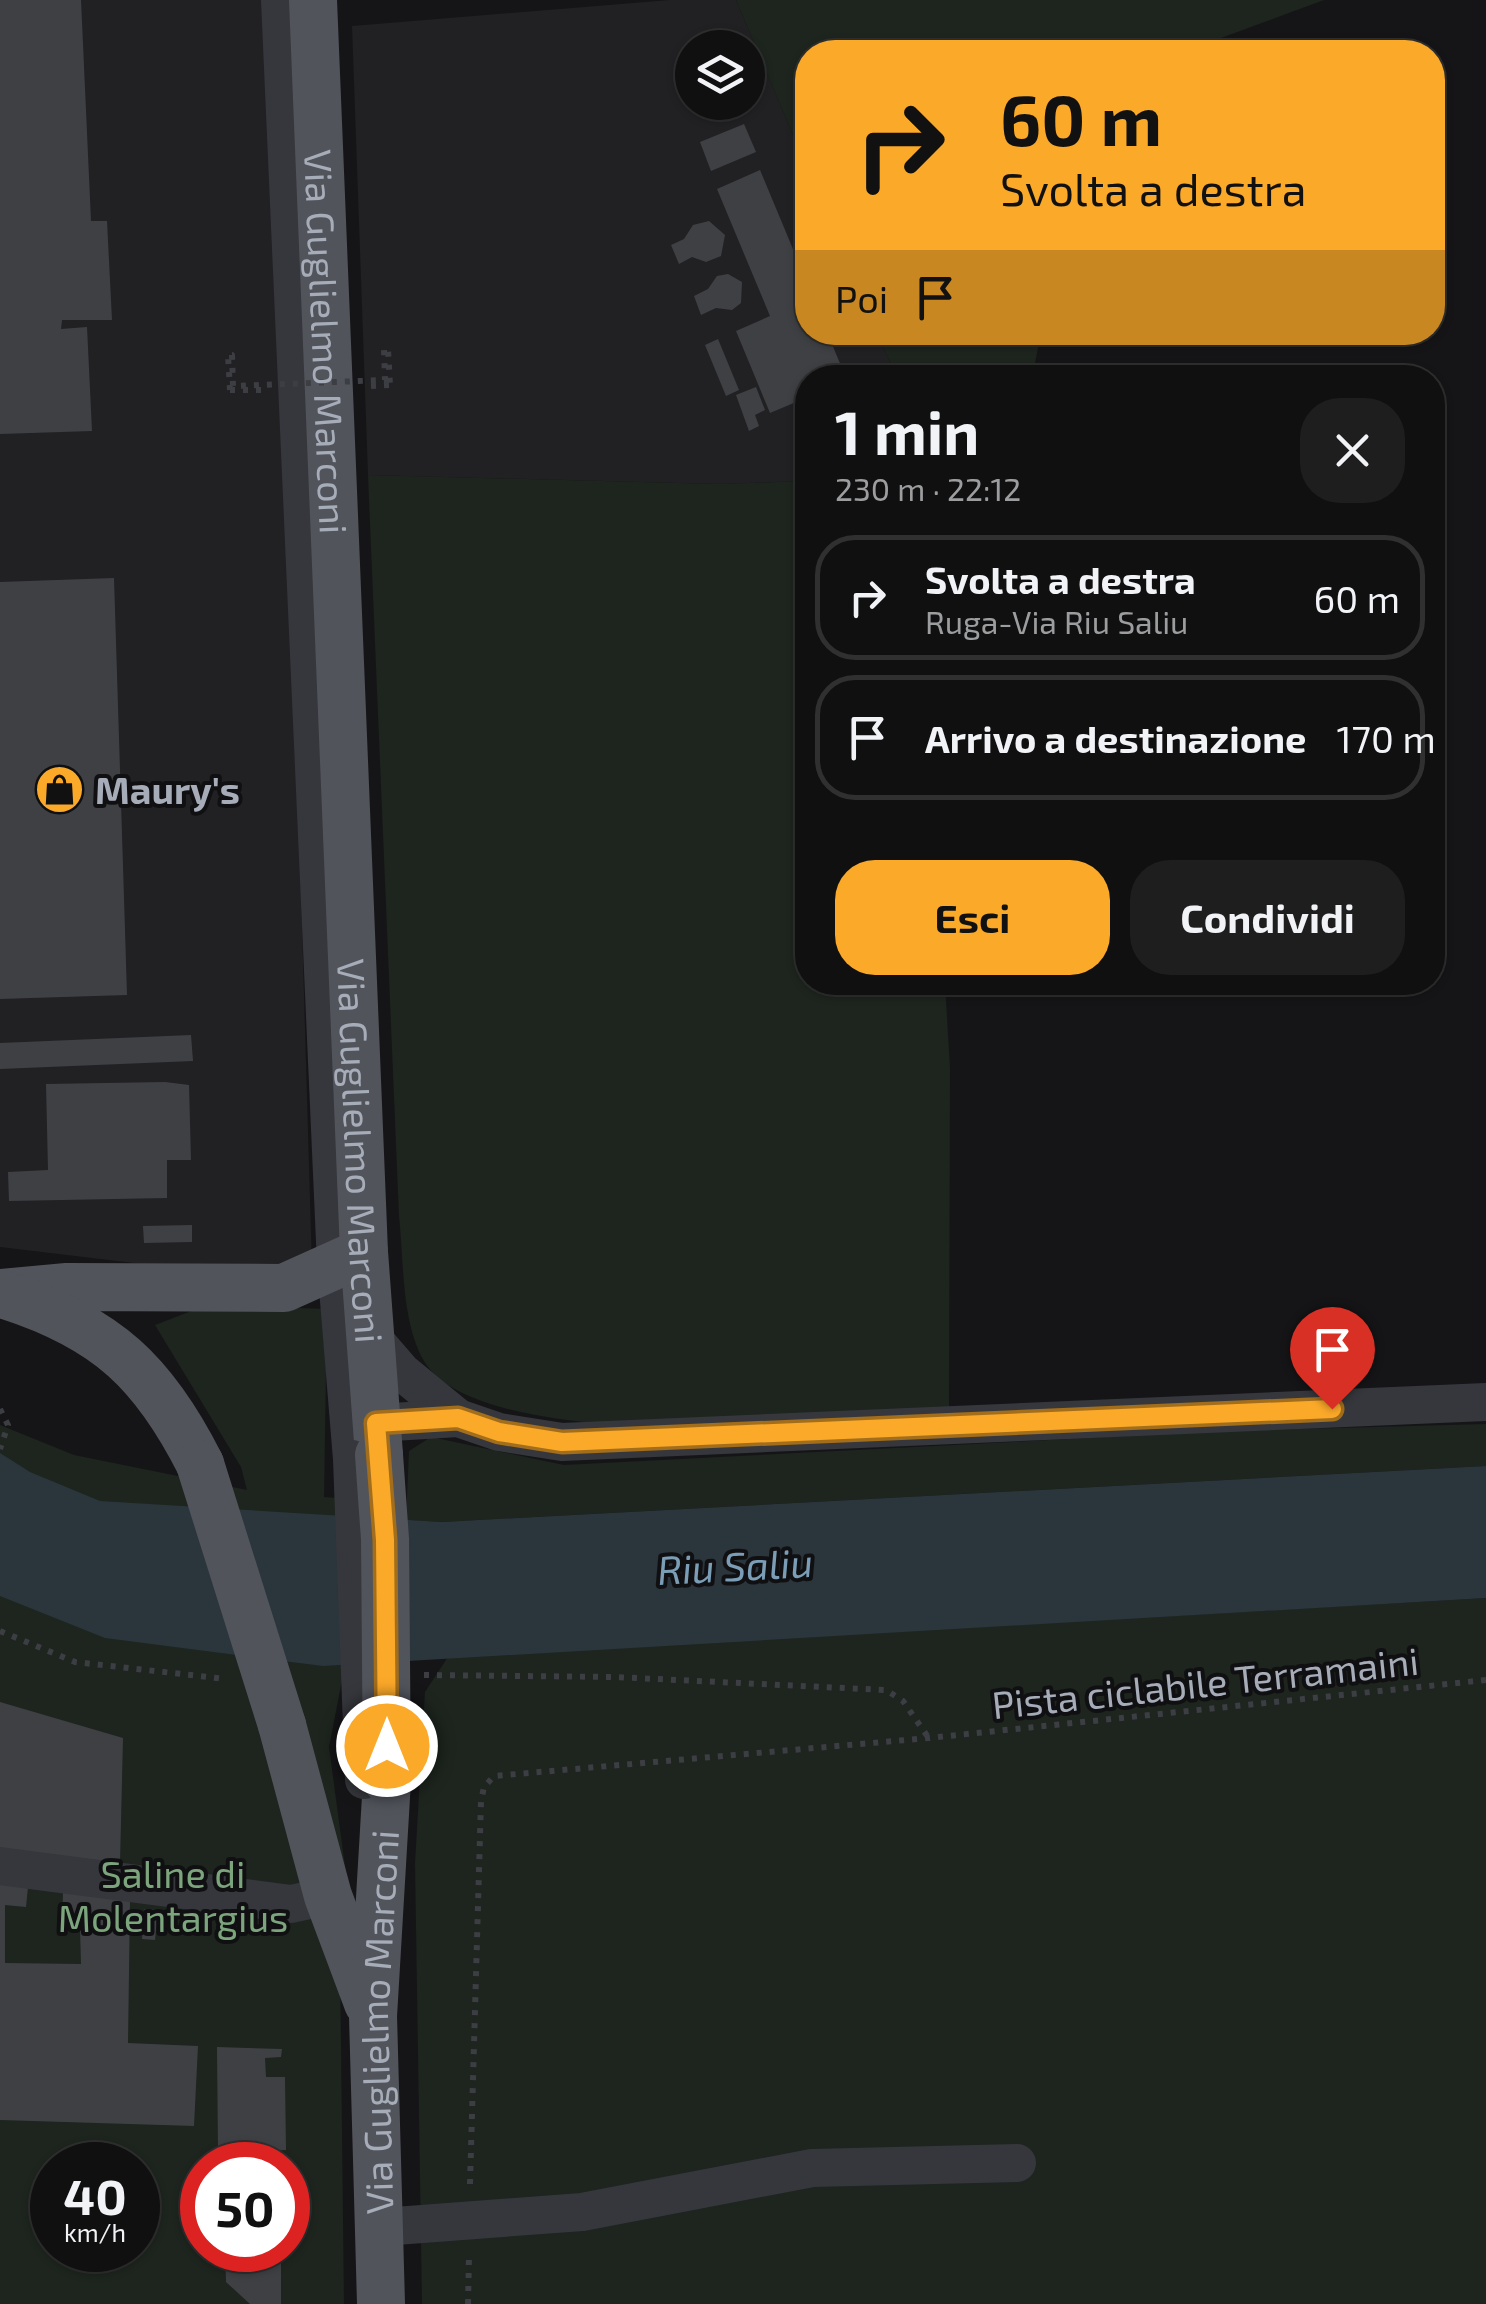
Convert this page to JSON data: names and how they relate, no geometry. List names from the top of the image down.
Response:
{
  "streets": {
    "main road": ["Via Guglielmo Marconi"],
    "path": ["Pista ciclabile Terramaini"]
  },
  "water": ["Riu Saliu"],
  "parks": ["Saline di Molentargius"],
  "places": {
    "shop": ["Maury's"]
  },
  "page": {
    "turn": ["60 m", "Svolta a destra"],
    "then": "Poi",
    "heading": ["1 min", "230 m · 22:12"],
    "list": [
      {
        "name": "Svolta a destra",
        "note": "Ruga-Via Riu Saliu",
        "value": "60 m"
      },
      {
        "name": "Arrivo a destinazione",
        "value": "170 m"
      }
    ],
    "buttons": ["Esci", "Condividi"],
    "speed": "40 km/h",
    "limit": "50"
  }
}
